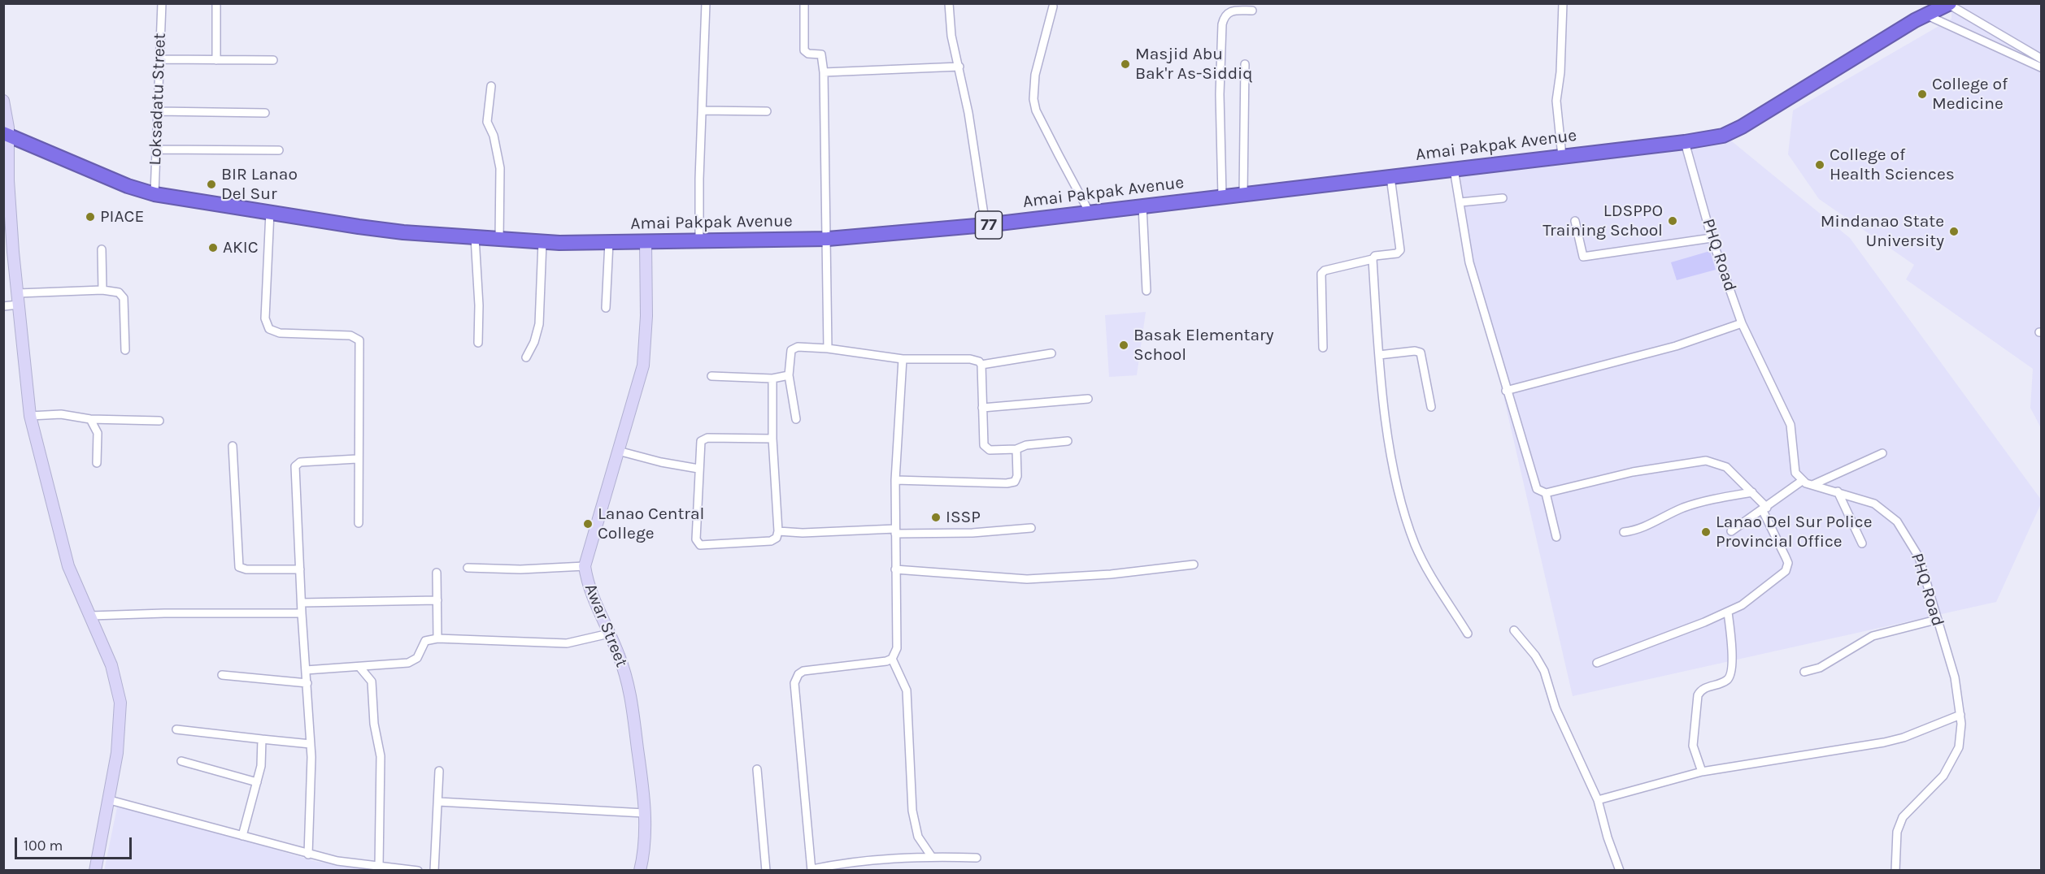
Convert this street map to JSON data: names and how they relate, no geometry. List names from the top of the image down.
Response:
{
  "streets": {
    "highway": ["Amai Pakpak Avenue", "77"],
    "main road": ["Awar Street"],
    "street": ["Loksadatu Street", "PHQ Road"]
  },
  "crossings": [
    ["Loksadatu Street", "Amai Pakpak Avenue"],
    ["Amai Pakpak Avenue", "PHQ Road"],
    ["Amai Pakpak Avenue", "Awar Street"]
  ],
  "places": [
    "Masjid Abu Bak'r As-Siddiq",
    "College of Medicine",
    "College of Health Sciences",
    "BIR Lanao Del Sur",
    "PIACE",
    "LDSPPO Training School",
    "Mindanao State University",
    "AKIC",
    "Basak Elementary School",
    "ISSP",
    "Lanao Central College",
    "Lanao Del Sur Police Provincial Office"
  ],
  "scale_bar": "100 m"
}
